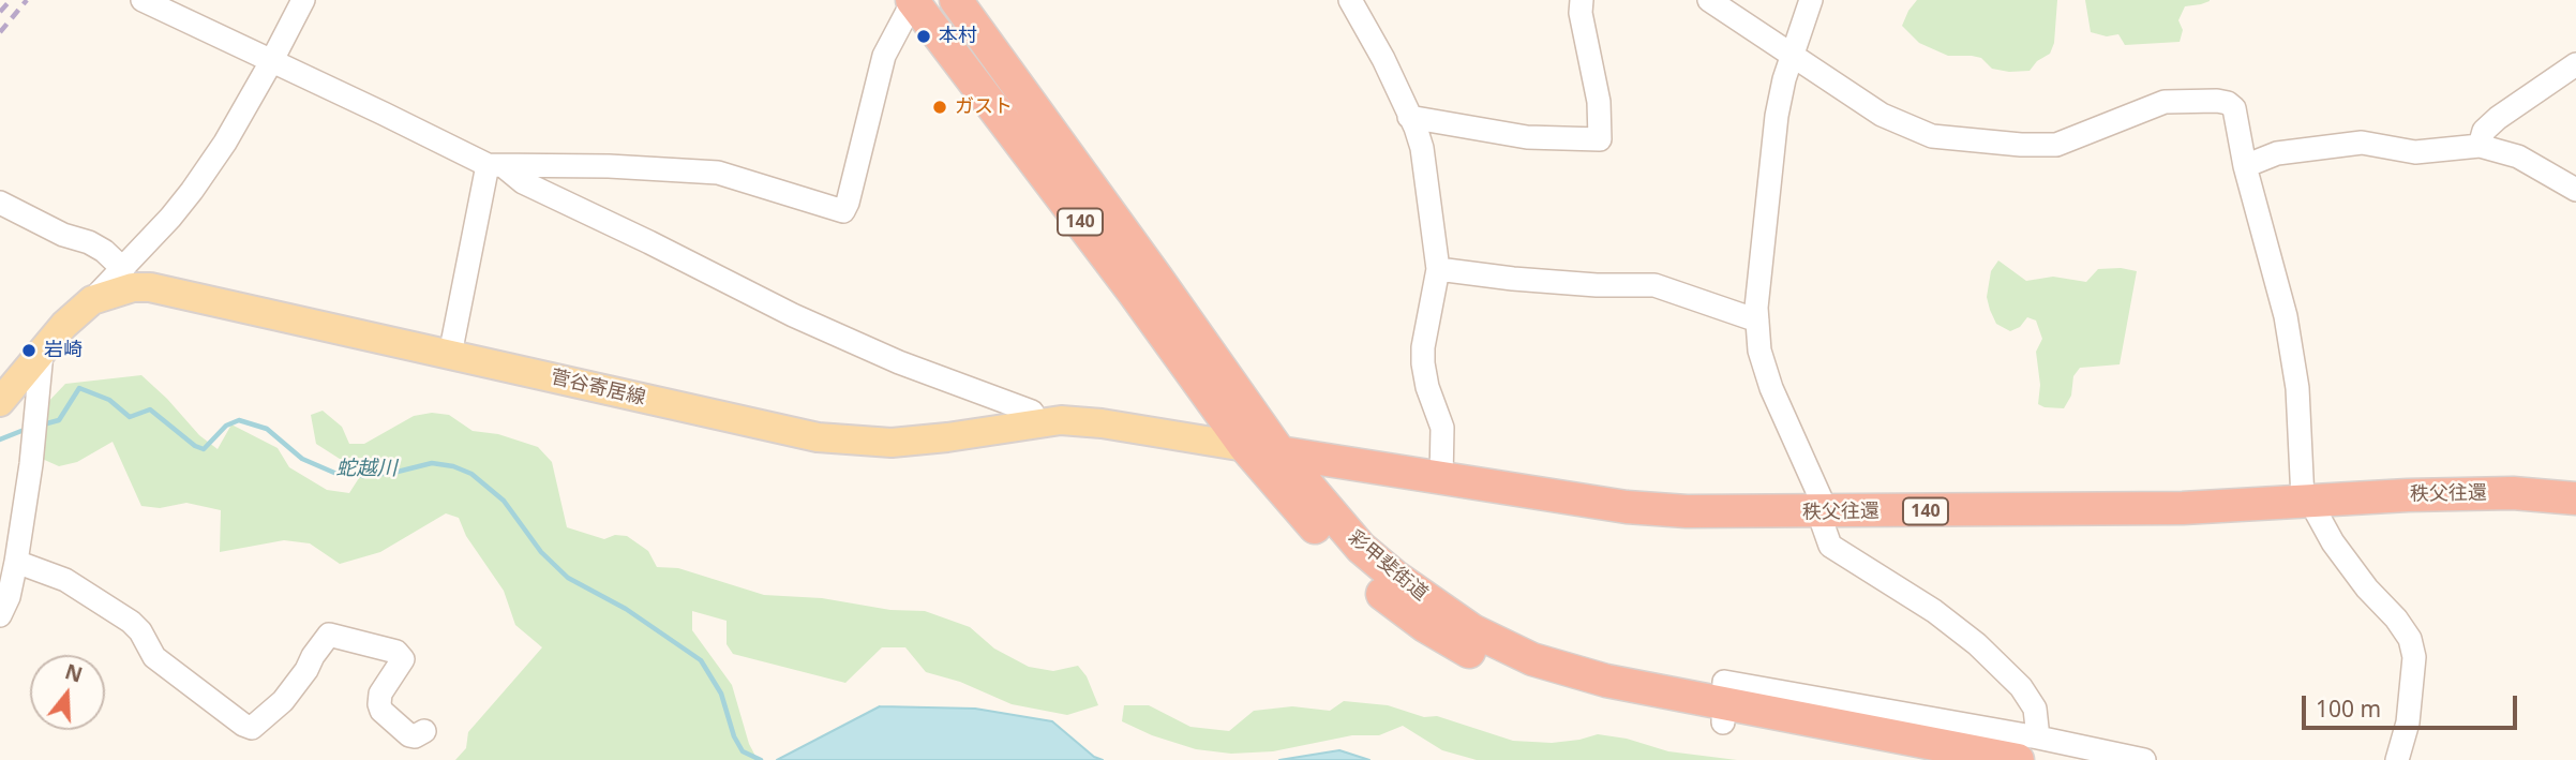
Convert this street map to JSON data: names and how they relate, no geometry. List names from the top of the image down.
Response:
{
  "streets": {
    "highway": ["140", "秩父往還", "彩甲斐街道"],
    "main road": ["菅谷寄居線"]
  },
  "crossings": [
    ["菅谷寄居線", "秩父往還"],
    ["菅谷寄居線", "彩甲斐街道"],
    ["秩父往還", "彩甲斐街道"]
  ],
  "water": ["蛇越川"],
  "places": ["本村", "ガスト", "岩崎"],
  "scale_bar": "100 m",
  "north": "top"
}
